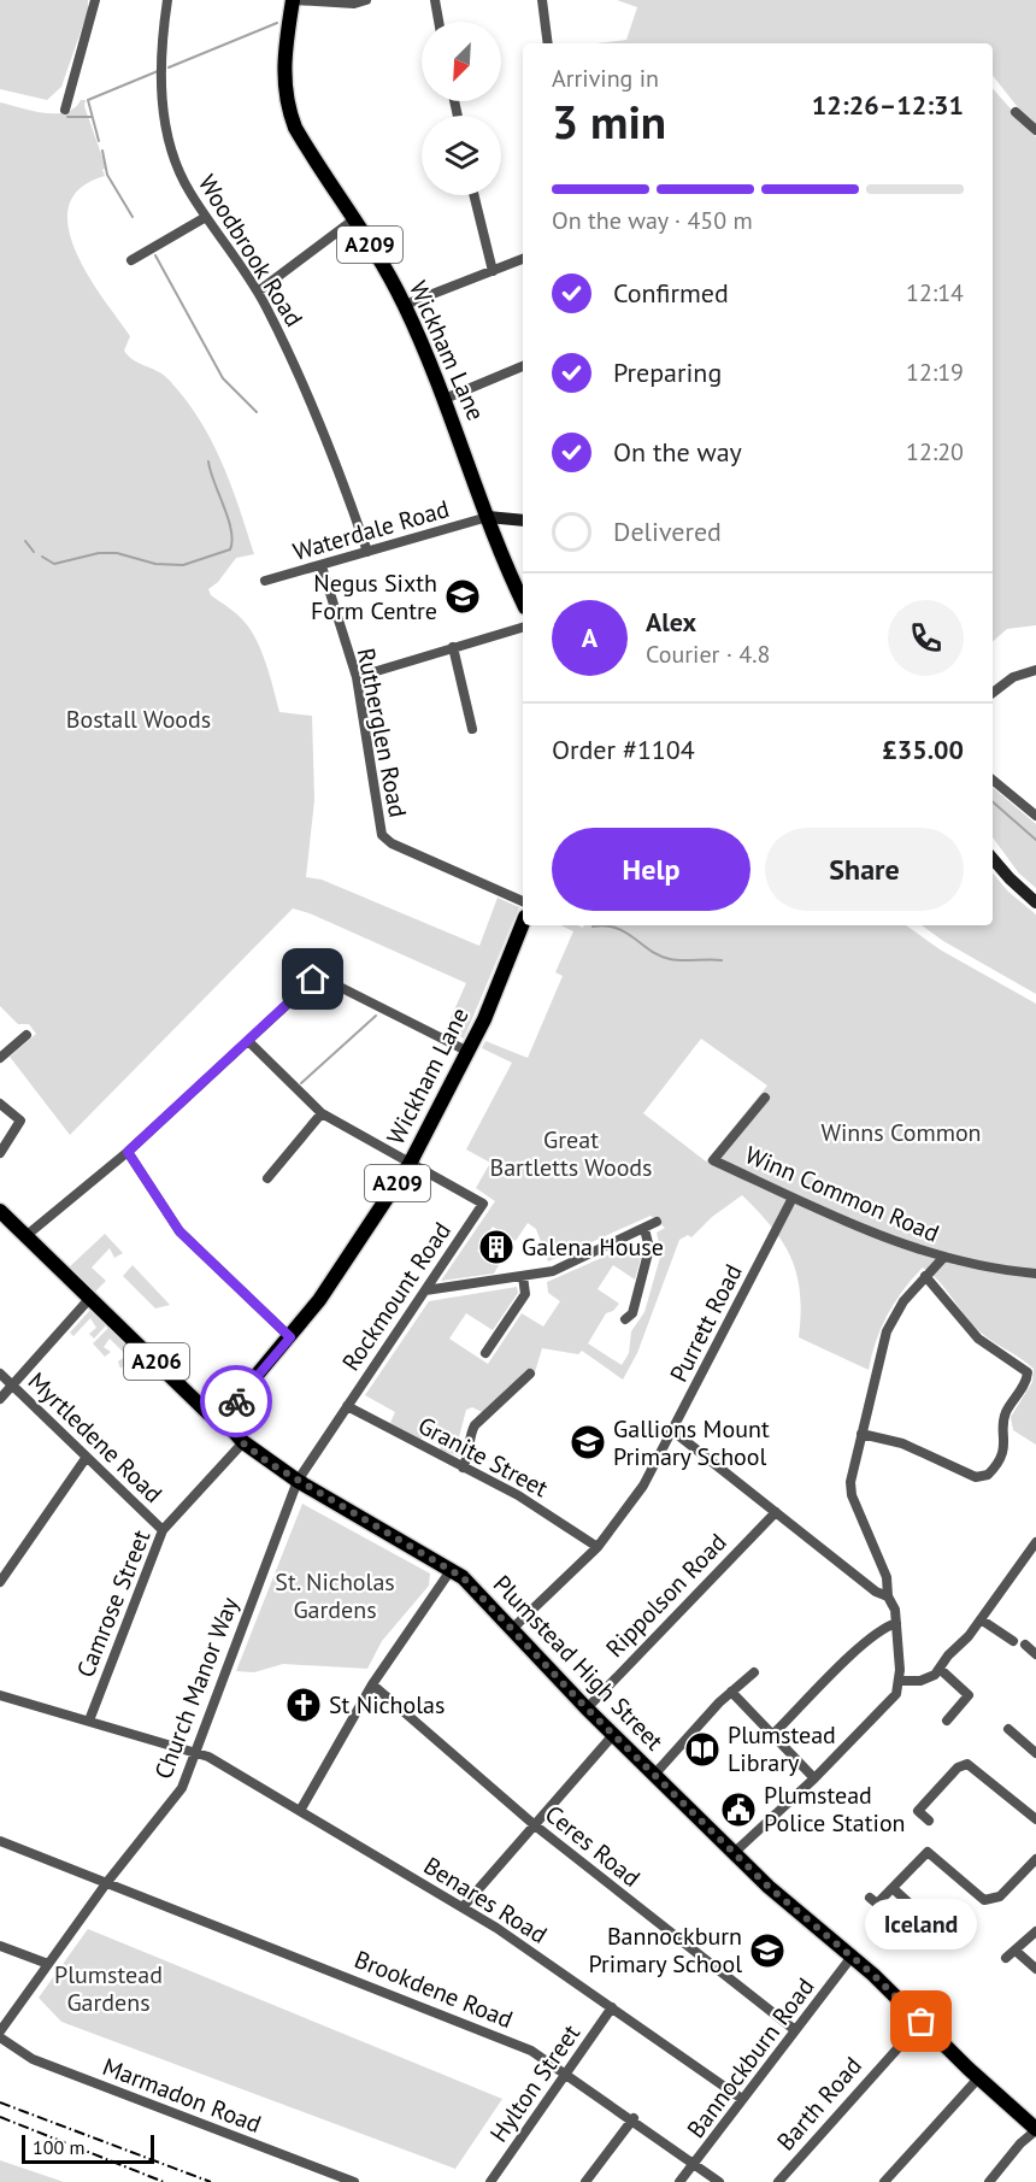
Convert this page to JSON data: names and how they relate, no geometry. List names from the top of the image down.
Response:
{
  "streets": {
    "main road": [
      "A209",
      "Wickham Lane",
      "A206",
      "Plumstead High Street"
    ],
    "street": [
      "Woodbrook Road",
      "Waterdale Road",
      "Rutherglen Road",
      "Winn Common Road",
      "Rockmount Road",
      "Purrett Road",
      "Myrtledene Road",
      "Granite Street",
      "Rippolson Road",
      "Camrose Street",
      "Church Manor Way",
      "Ceres Road",
      "Benares Road",
      "Brookdene Road",
      "Bannockburn Road",
      "Hylton Street",
      "Marmadon Road",
      "Barth Road"
    ]
  },
  "crossings": [
    ["Woodbrook Road", "Waterdale Road"],
    ["Wickham Lane", "Waterdale Road"],
    ["Wickham Lane", "Rockmount Road"],
    ["Wickham Lane", "Plumstead High Street"],
    ["Waterdale Road", "Rutherglen Road"],
    ["Winn Common Road", "Purrett Road"],
    ["Rockmount Road", "Granite Street"],
    ["Rockmount Road", "Plumstead High Street"],
    ["Rockmount Road", "Church Manor Way"],
    ["Purrett Road", "Granite Street"],
    ["Purrett Road", "Plumstead High Street"],
    ["A206", "Plumstead High Street"],
    ["Myrtledene Road", "Camrose Street"],
    ["Rippolson Road", "Plumstead High Street"],
    ["Camrose Street", "Plumstead High Street"],
    ["Camrose Street", "Benares Road"],
    ["Plumstead High Street", "Church Manor Way"],
    ["Plumstead High Street", "Bannockburn Road"],
    ["Plumstead High Street", "Barth Road"],
    ["Church Manor Way", "Benares Road"],
    ["Church Manor Way", "Brookdene Road"],
    ["Ceres Road", "Bannockburn Road"],
    ["Benares Road", "Bannockburn Road"],
    ["Benares Road", "Hylton Street"],
    ["Brookdene Road", "Bannockburn Road"],
    ["Brookdene Road", "Hylton Street"]
  ],
  "parks": [
    "Bostall Woods",
    "Winns Common",
    "Great Bartletts Woods",
    "St. Nicholas Gardens",
    "Plumstead Gardens"
  ],
  "places": {
    "school or university": ["Negus Sixth Form Centre", "Gallions Mount Primary School", "Bannockburn Primary School"],
    "building": ["Galena House"],
    "church": ["St Nicholas"],
    "library": ["Plumstead Library"],
    "public building": ["Plumstead Police Station"],
    "other": ["Iceland"]
  },
  "scale_bar": "100 m",
  "north": "bottom left",
  "page": {
    "heading": ["3 min", "Arriving in", "12:26–12:31"],
    "panel": [
      "Alex",
      "Courier · 4.8",
      "Order #1104",
      "£35.00"
    ],
    "bar": "On the way · 450 m",
    "list": [
      ["Confirmed", "12:14"],
      ["Preparing", "12:19"],
      ["On the way", "12:20"],
      "Delivered"
    ],
    "round": "A",
    "buttons": ["Help", "Share"],
    "bubble": "Iceland",
    "scale": "100 m"
  }
}
